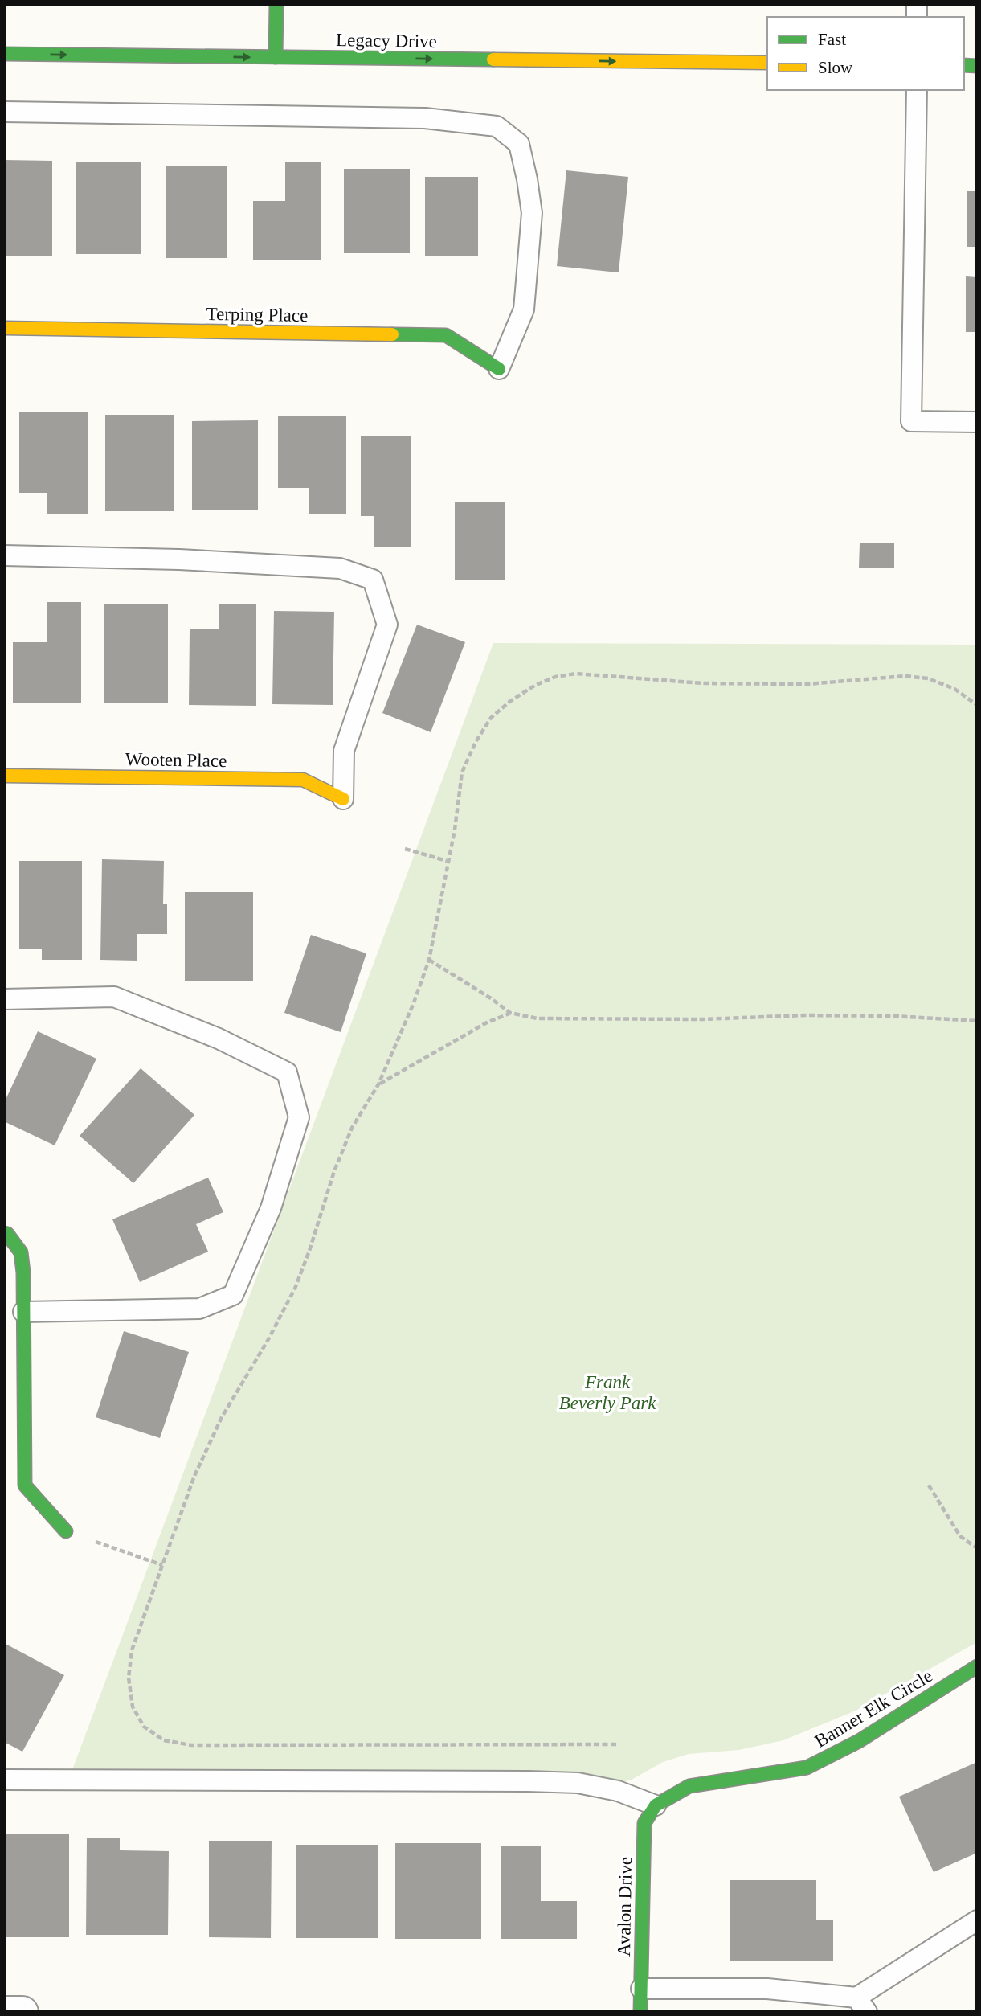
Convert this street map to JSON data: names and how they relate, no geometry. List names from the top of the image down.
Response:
{
  "streets": {
    "street": [
      "Legacy Drive",
      "Terping Place",
      "Wooten Place",
      "Banner Elk Circle",
      "Avalon Drive"
    ]
  },
  "crossings": [
    ["Banner Elk Circle", "Avalon Drive"]
  ],
  "one_way": ["Legacy Drive"],
  "parks": ["Frank Beverly Park"],
  "legend": ["Fast", "Slow"]
}
